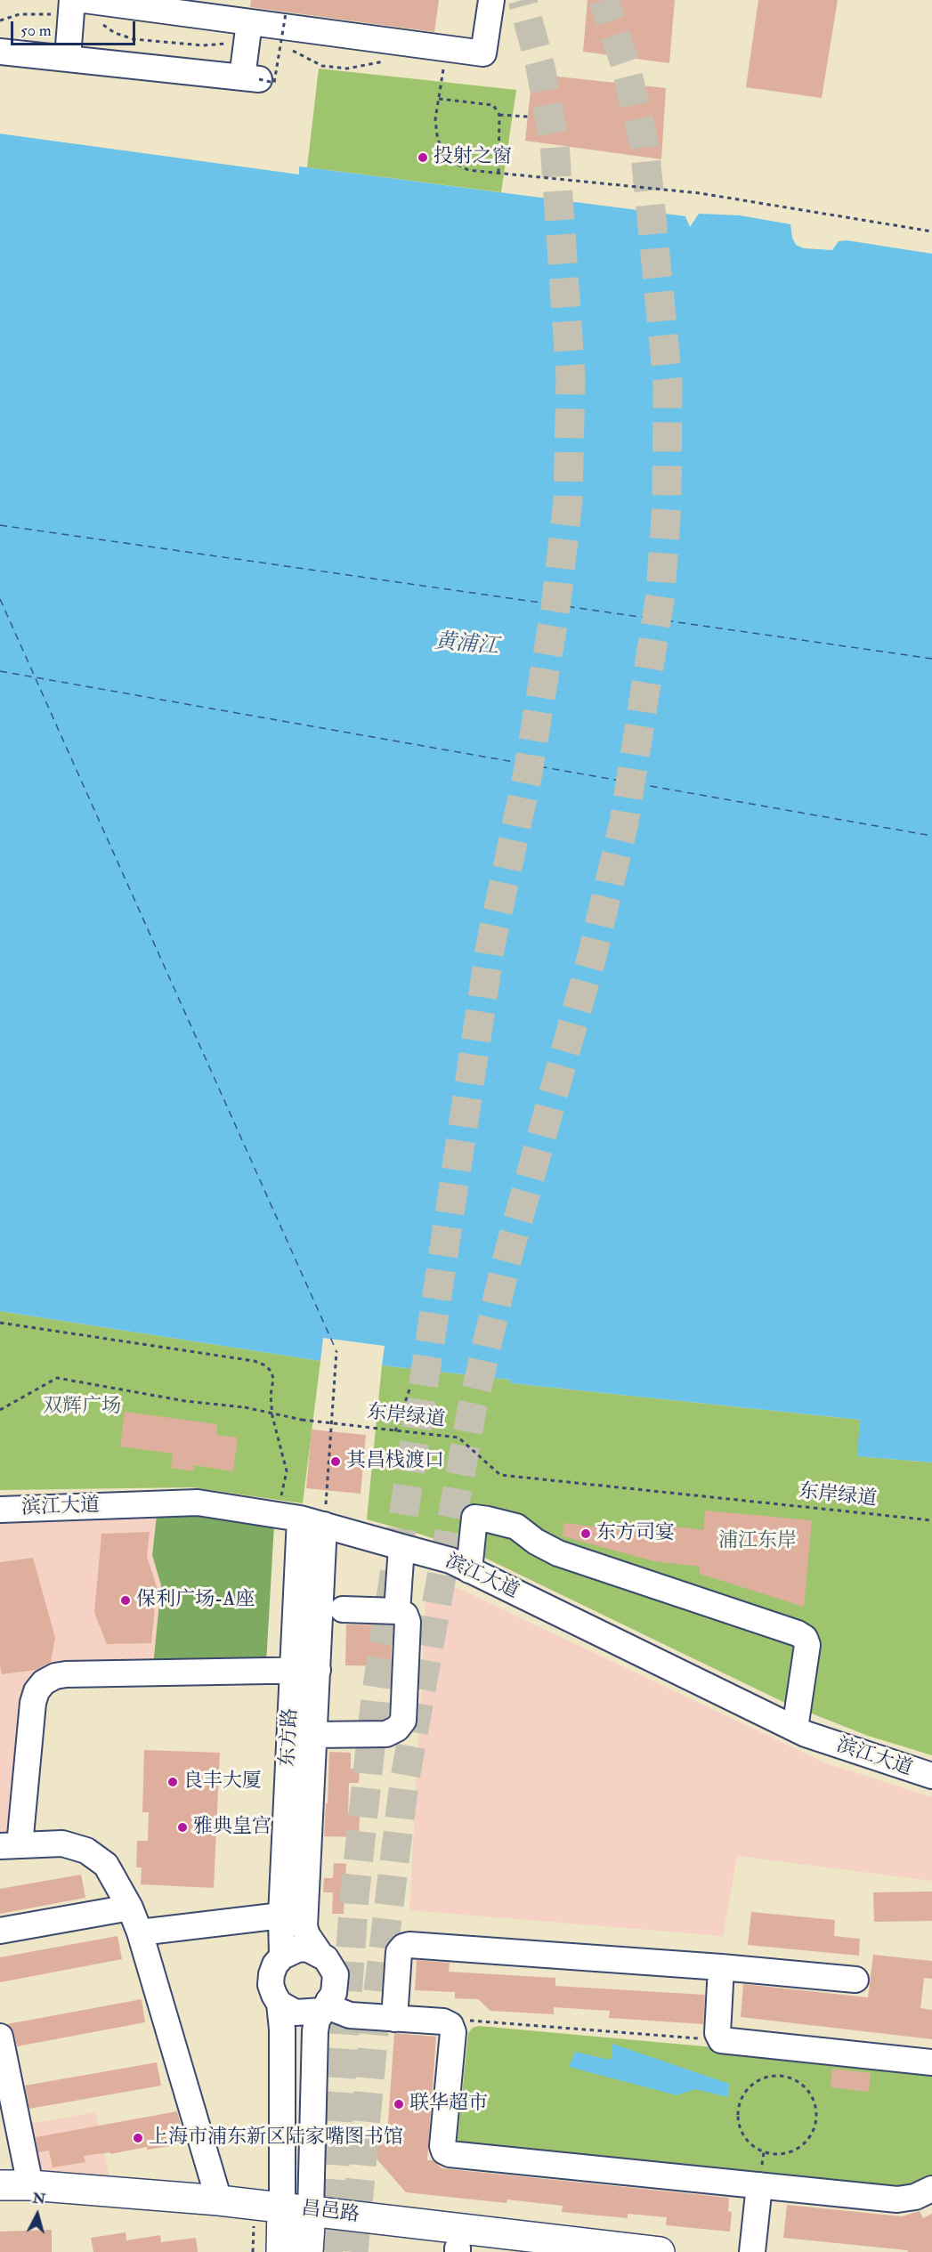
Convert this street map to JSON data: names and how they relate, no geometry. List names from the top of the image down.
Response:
{
  "streets": {
    "main road": ["昌邑路"],
    "street": ["滨江大道", "东方路"],
    "path": ["东岸绿道"]
  },
  "crossings": [
    ["滨江大道", "东方路"],
    ["东方路", "昌邑路"]
  ],
  "water": ["黄浦江"],
  "parks": ["双辉广场", "浦江东岸"],
  "places": [
    "投射之窗",
    "其昌栈渡口",
    "东方司宴",
    "保利广场-A座",
    "良丰大厦",
    "雅典皇宫",
    "联华超市",
    "上海市浦东新区陆家嘴图书馆"
  ],
  "scale_bar": "50 m",
  "north": "top"
}
